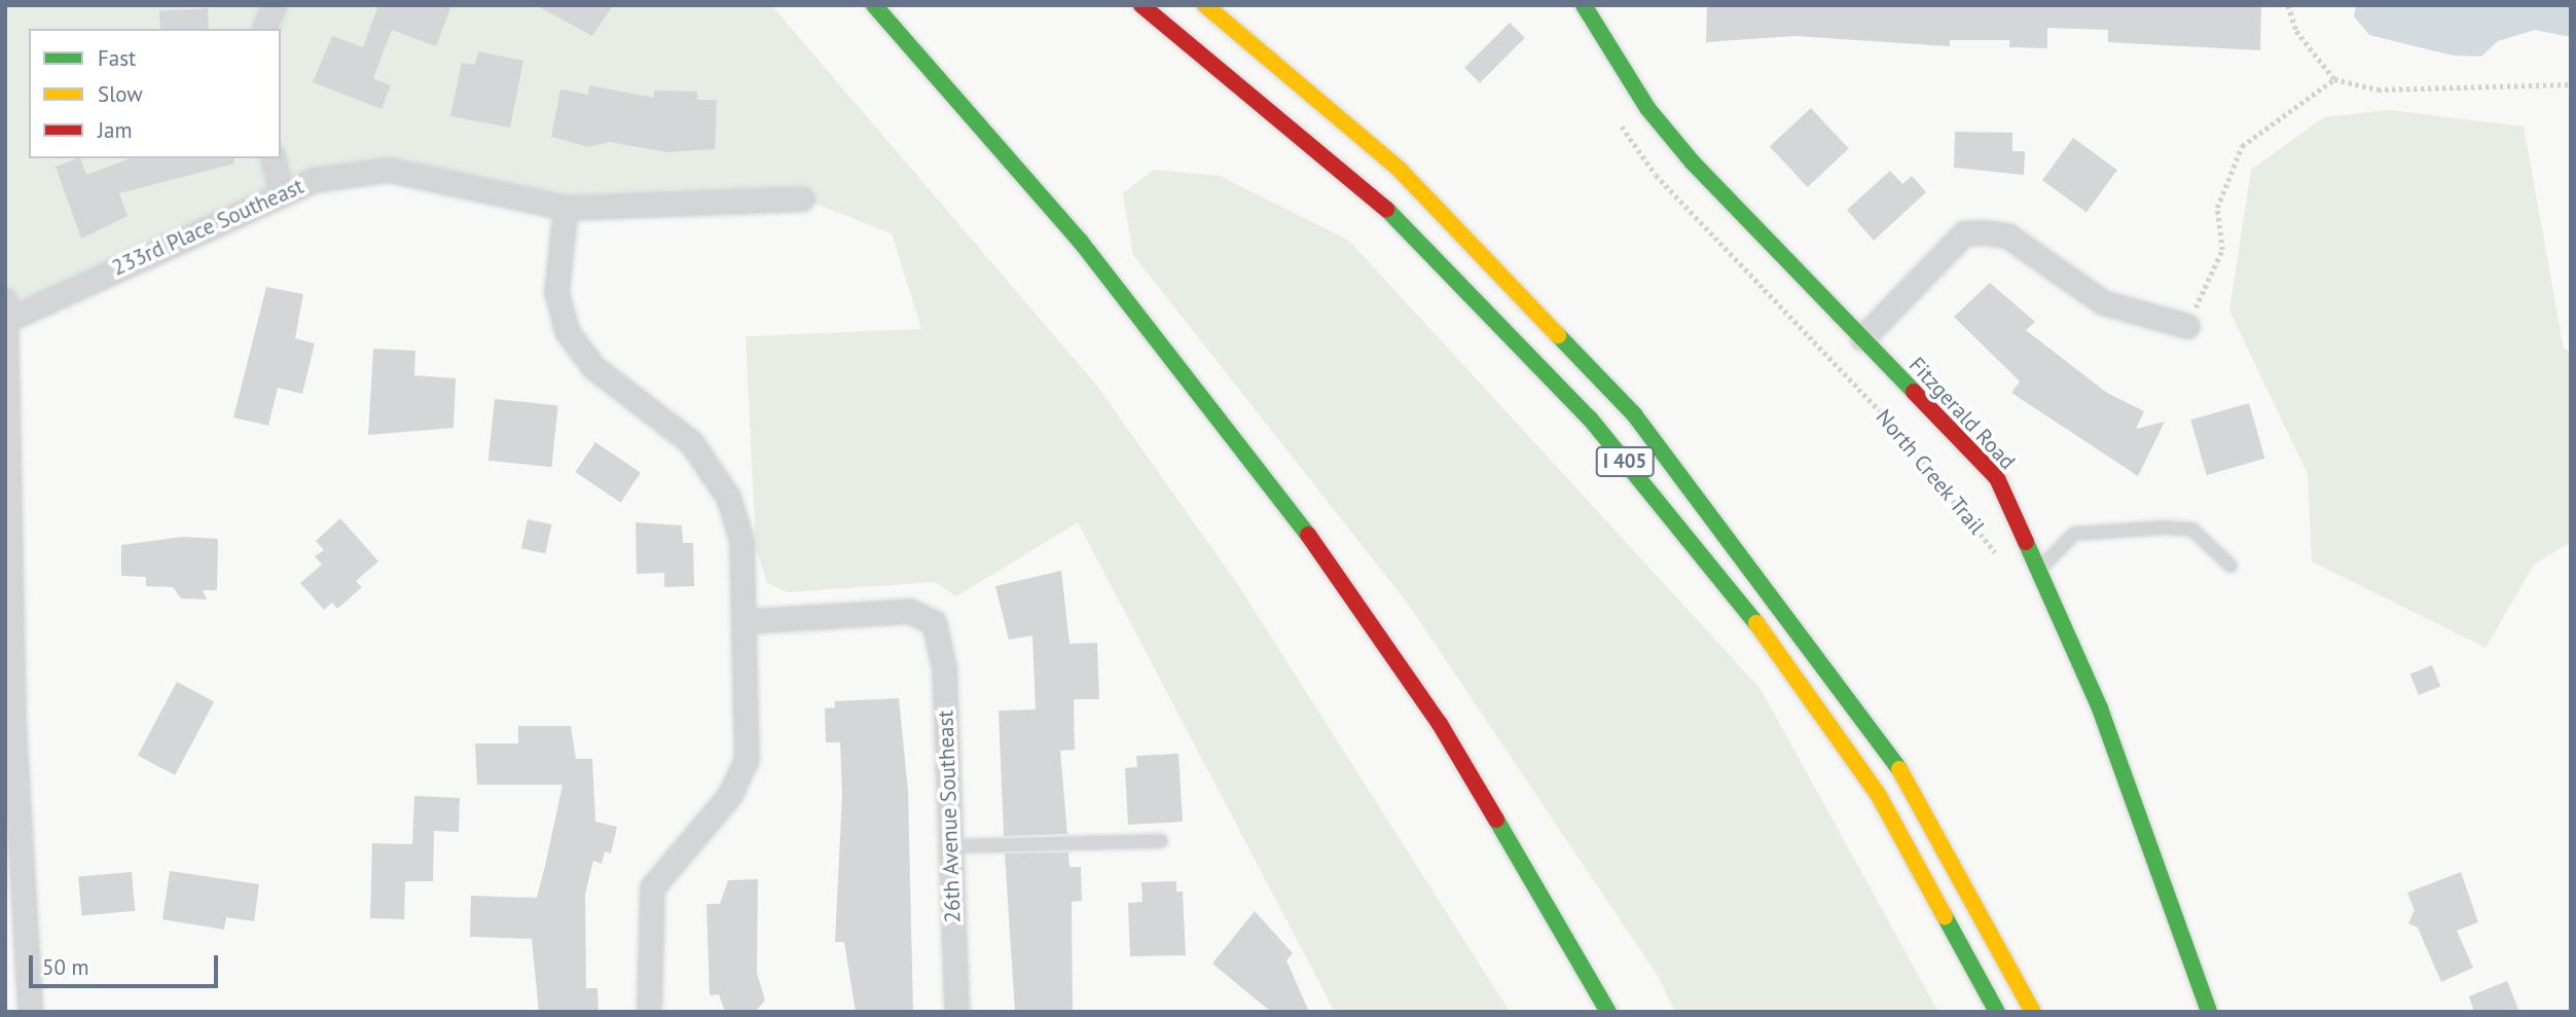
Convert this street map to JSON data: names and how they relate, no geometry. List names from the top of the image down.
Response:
{
  "streets": {
    "main road": ["Fitzgerald Road", "I 405"],
    "street": ["233rd Place Southeast", "26th Avenue Southeast"],
    "path": ["North Creek Trail"]
  },
  "legend": ["Fast", "Slow", "Jam"],
  "scale_bar": "50 m"
}
